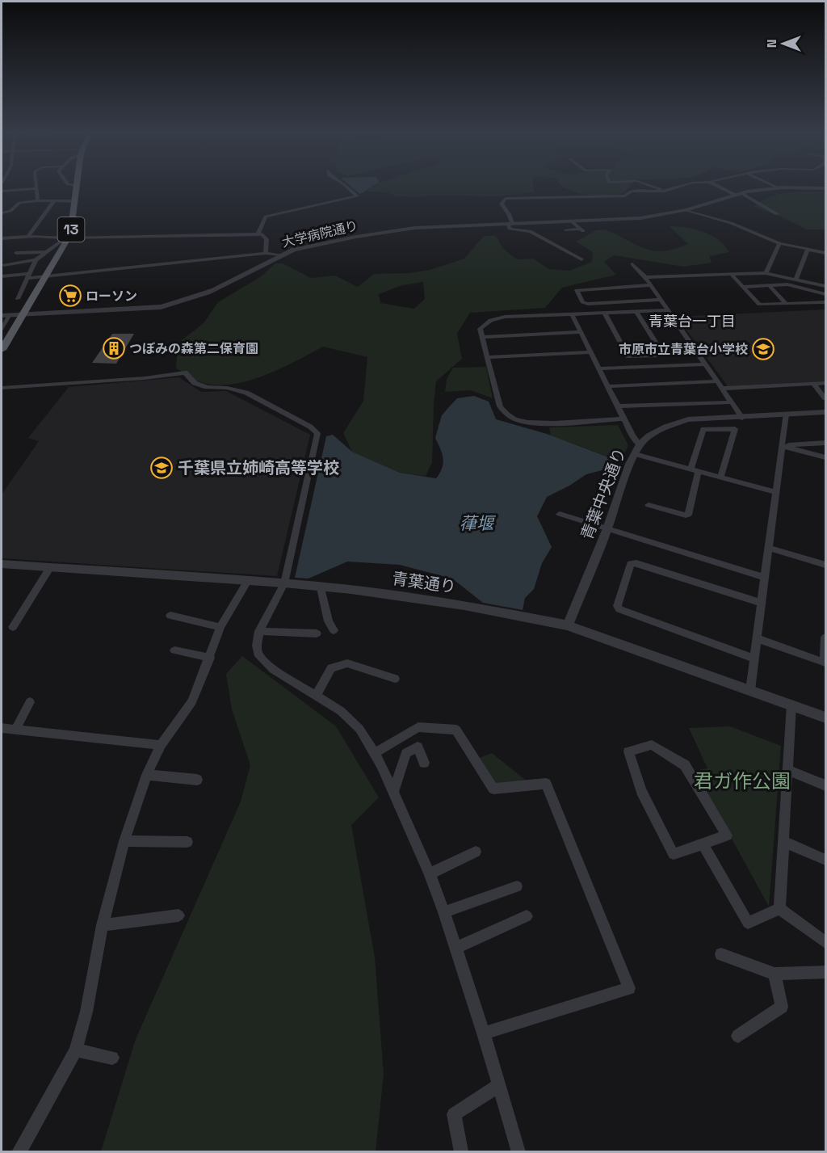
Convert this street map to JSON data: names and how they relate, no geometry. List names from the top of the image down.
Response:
{
  "streets": {
    "main road": ["13"],
    "street": ["大学病院通り", "青葉中央通り", "青葉通り"]
  },
  "crossings": [
    ["13", "大学病院通り"],
    ["青葉中央通り", "青葉通り"]
  ],
  "districts": ["青葉台一丁目"],
  "water": ["葎堰"],
  "parks": ["君ガ作公園"],
  "places": {
    "supermarket": ["ローソン"],
    "building": ["つぼみの森第二保育園"],
    "school or university": ["市原市立青葉台小学校", "千葉県立姉崎高等学校"]
  },
  "north": "left"
}
